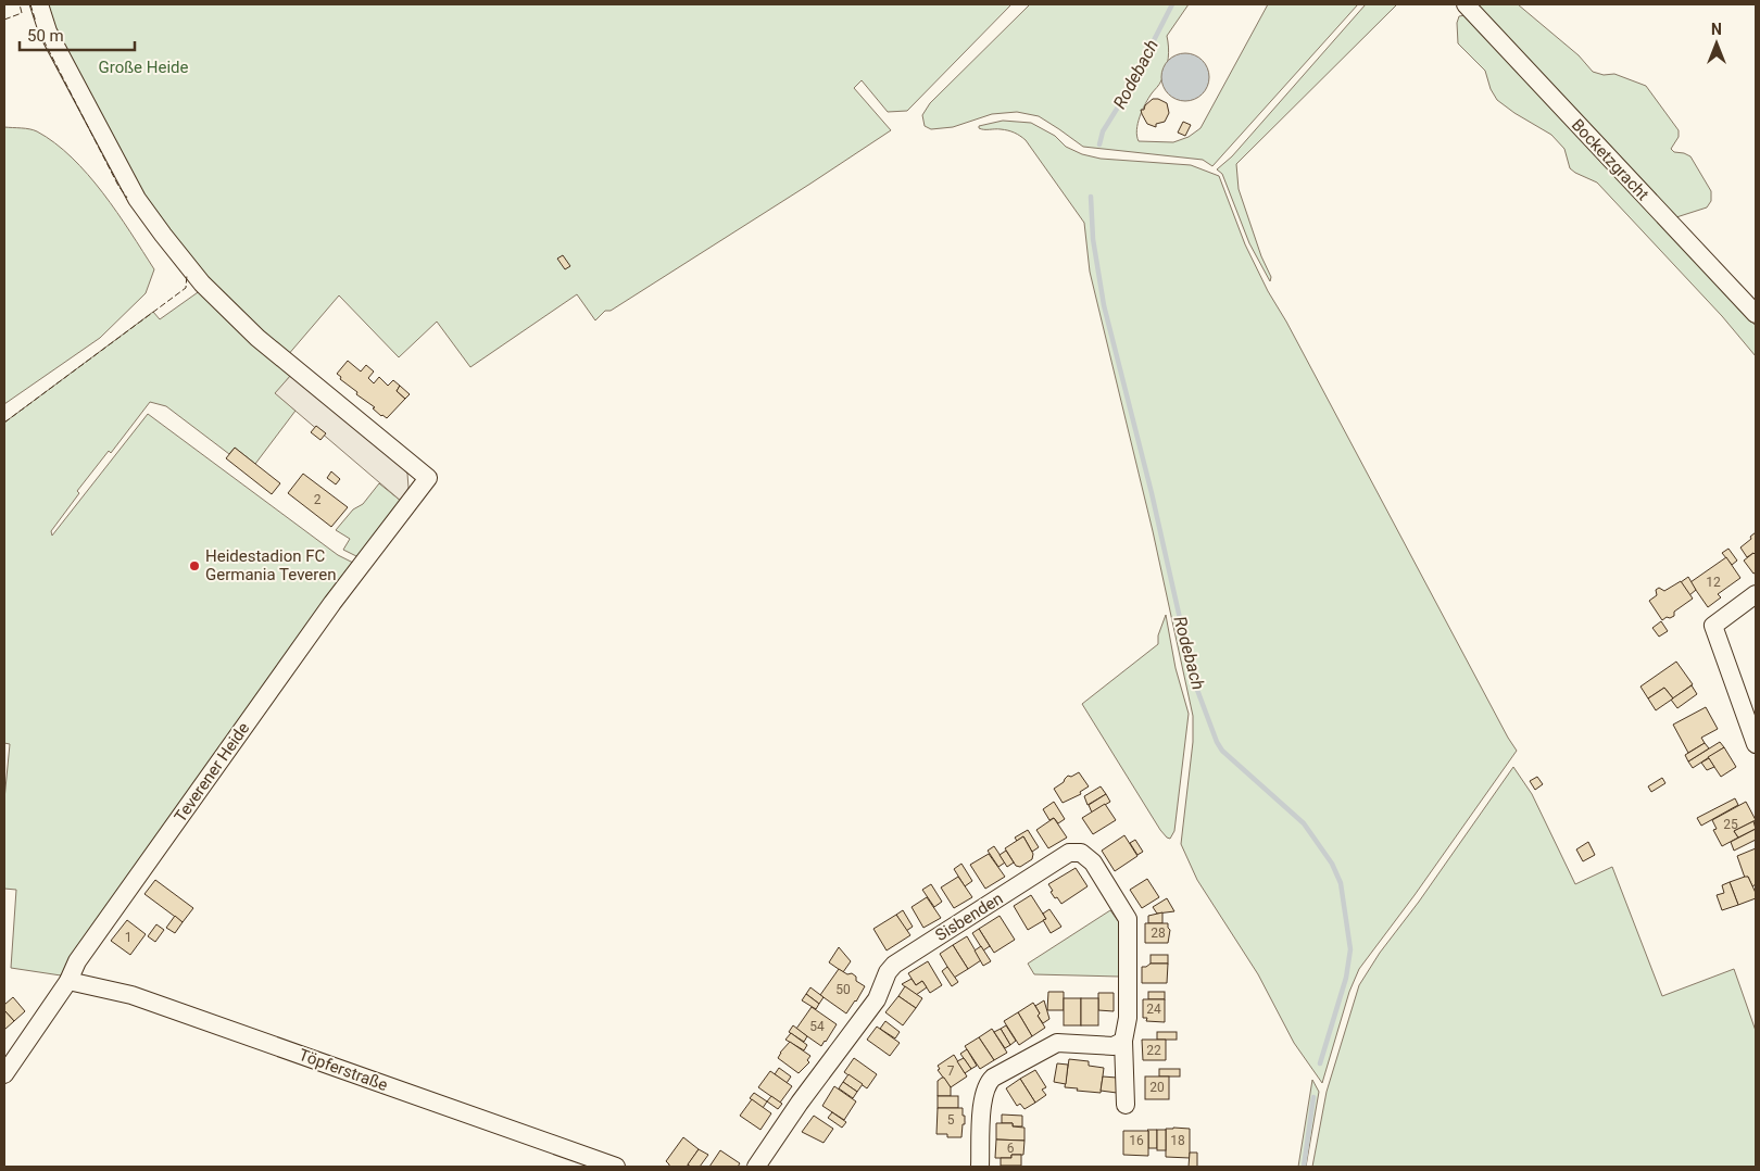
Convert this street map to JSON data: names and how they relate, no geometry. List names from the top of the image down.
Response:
{
  "streets": {
    "street": [
      "Bocketzgracht",
      "Teverener Heide",
      "Sisbenden",
      "Töpferstraße"
    ]
  },
  "crossings": [
    ["Teverener Heide", "Töpferstraße"]
  ],
  "water": ["Rodebach"],
  "parks": ["Große Heide"],
  "places": ["Heidestadion FC Germania Teveren"],
  "house_numbers": [
    "2",
    "12",
    "25",
    "28",
    "1",
    "50",
    "24",
    "54",
    "22",
    "7",
    "20",
    "5",
    "16",
    "18",
    "6"
  ],
  "scale_bar": "50 m",
  "north": "top"
}
